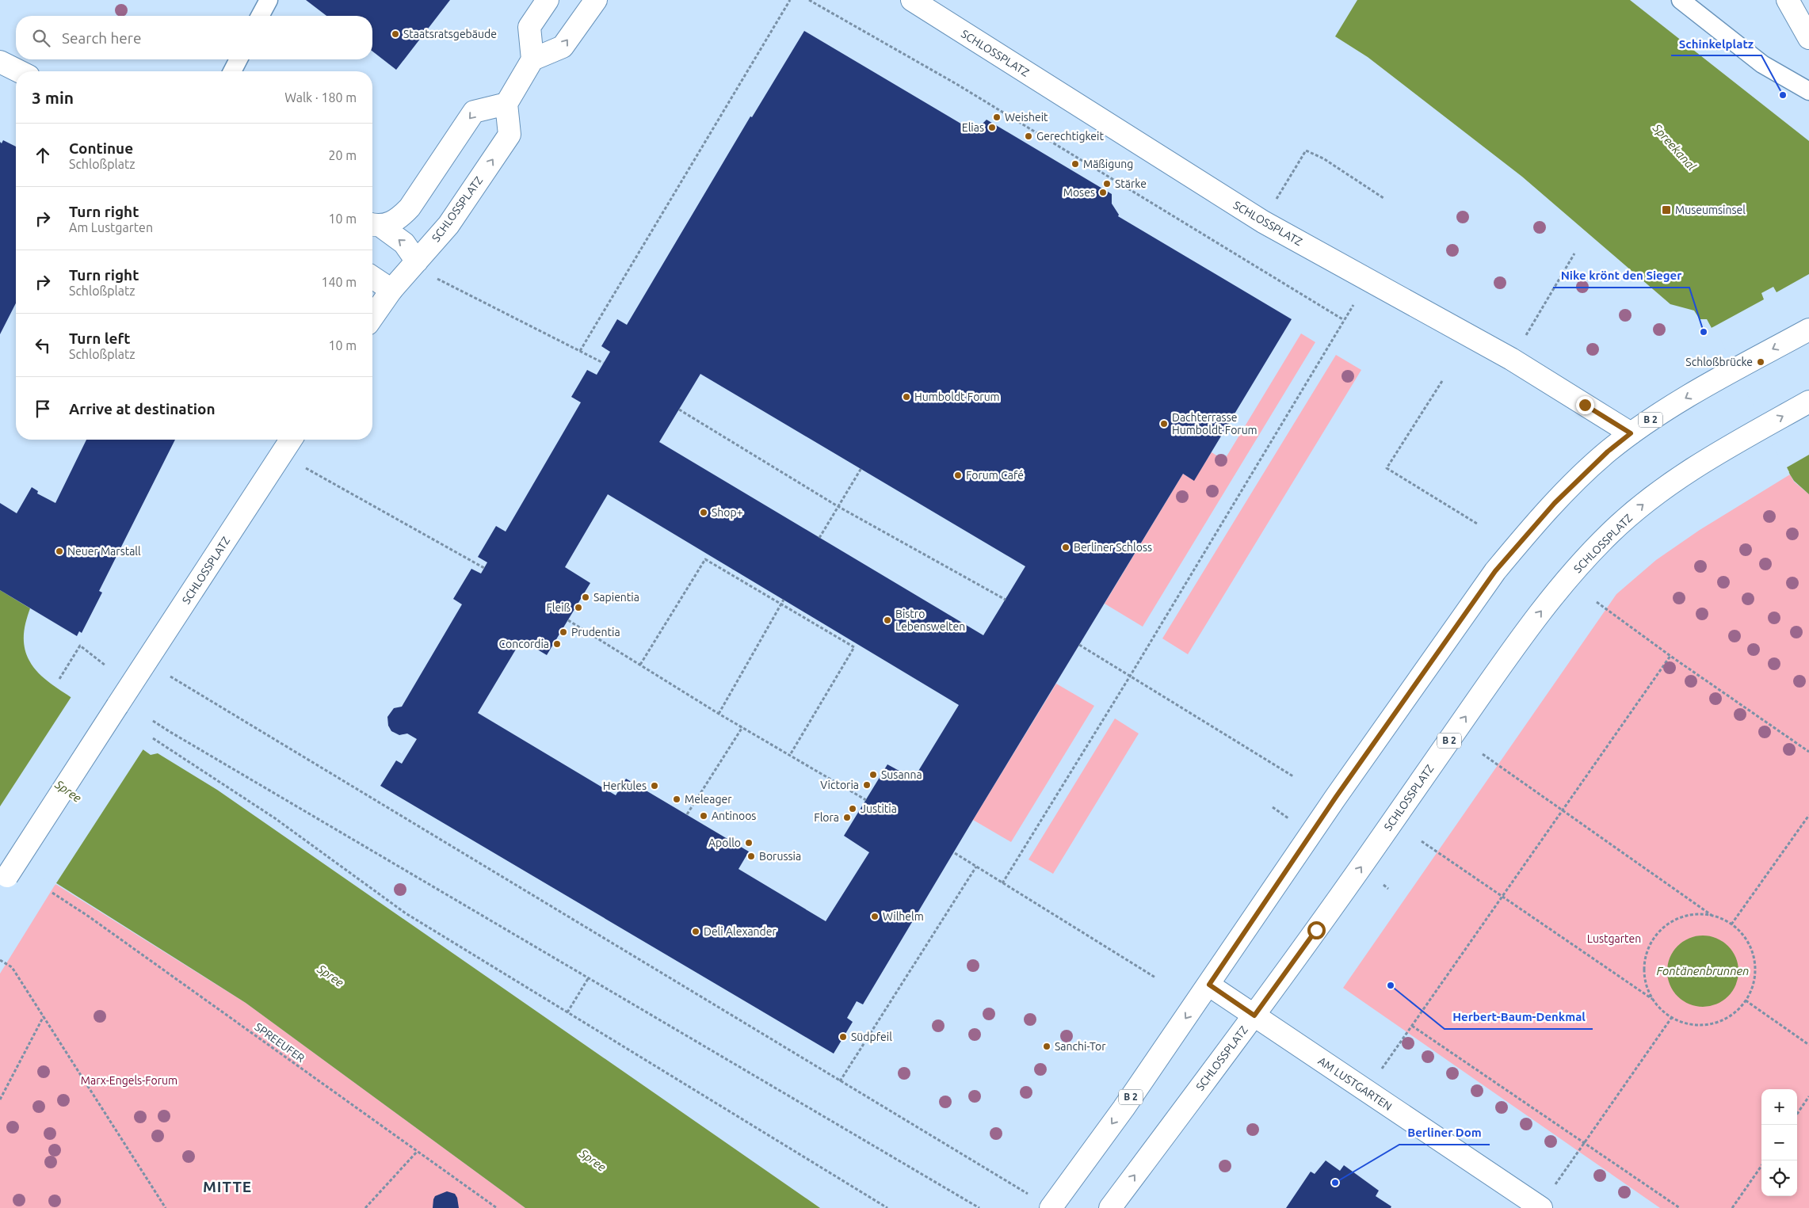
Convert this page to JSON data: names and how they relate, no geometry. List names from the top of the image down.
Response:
{
  "streets": {
    "street": ["SCHLOSSPLATZ", "B 2", "AM LUSTGARTEN"],
    "path": ["SPREEUFER"]
  },
  "crossings": [
    ["SCHLOSSPLATZ", "B 2"],
    ["SCHLOSSPLATZ", "AM LUSTGARTEN"],
    ["B 2", "AM LUSTGARTEN"]
  ],
  "districts": ["MITTE"],
  "water": ["Spreekanal", "Spree", "Fontänenbrunnen"],
  "parks": ["Lustgarten", "Marx-Engels-Forum"],
  "places": {
    "other": [
      "Staatsratsgebäude",
      "Schinkelplatz",
      "Weisheit",
      "Elias",
      "Gerechtigkeit",
      "Mäßigung",
      "Stärke",
      "Moses",
      "Nike krönt den Sieger",
      "Schloßbrücke",
      "Humboldt Forum",
      "Dachterrasse Humboldt Forum",
      "Forum Café",
      "Shop+",
      "Berliner Schloss",
      "Neuer Marstall",
      "Sapientia",
      "Fleiß",
      "Bistro Lebenswelten",
      "Prudentia",
      "Concordia",
      "Susanna",
      "Victoria",
      "Herkules",
      "Meleager",
      "Justitia",
      "Antinoos",
      "Flora",
      "Apollo",
      "Borussia",
      "Wilhelm",
      "Deli Alexander",
      "Herbert-Baum-Denkmal",
      "Südpfeil",
      "Sanchi-Tor",
      "Berliner Dom"
    ],
    "transit": ["Museumsinsel"]
  },
  "page": {
    "search": "Search here",
    "heading": ["3 min", "Walk · 180 m"],
    "list": [
      ["Continue", "Schloßplatz", "20 m"],
      ["Turn right", "Am Lustgarten", "10 m"],
      ["Turn right", "Schloßplatz", "140 m"],
      ["Turn left", "Schloßplatz", "10 m"],
      "Arrive at destination"
    ],
    "map_buttons": ["+", "−"]
  }
}
